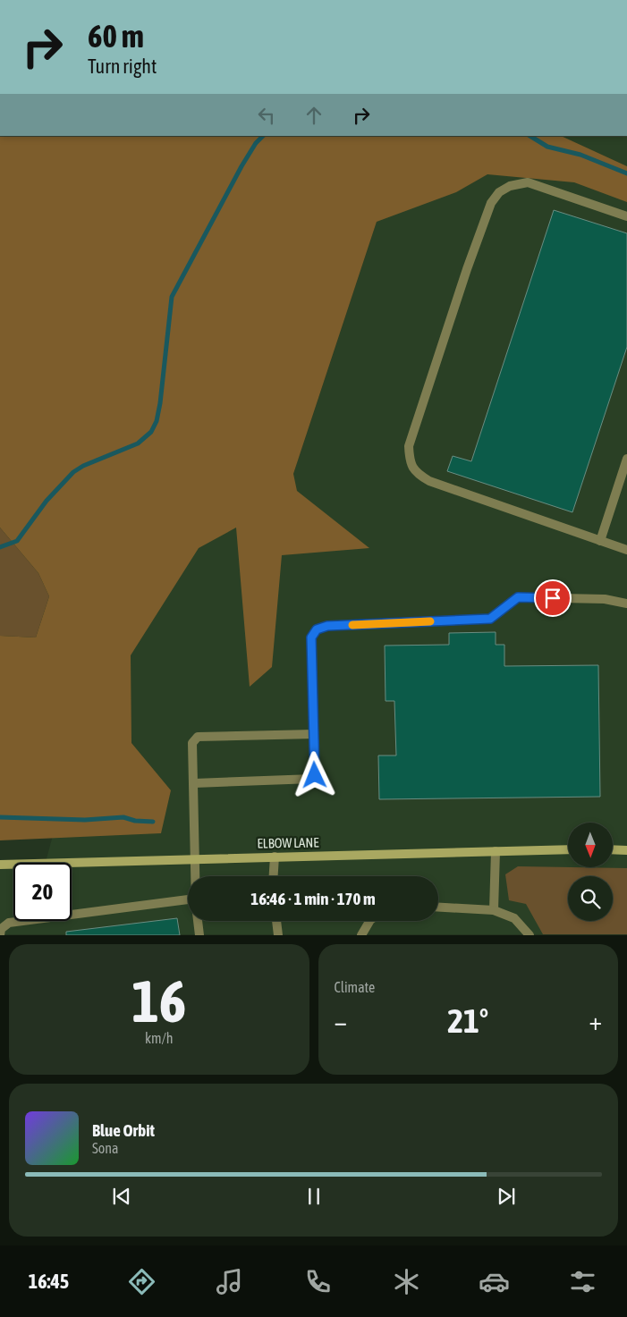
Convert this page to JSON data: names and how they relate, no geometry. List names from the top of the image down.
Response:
{
  "streets": {
    "street": ["ELBOW LANE"]
  },
  "north": "bottom",
  "page": {
    "turn": ["60 m", "Turn right"],
    "limit": "20",
    "trip": "16:46 · 1 min · 170 m",
    "tile": [
      ["16", "km/h"],
      "Climate"
    ],
    "heat": ["−", "21°", "+"],
    "song": ["Blue Orbit", "Sona"],
    "tabs": "16:45"
  }
}
